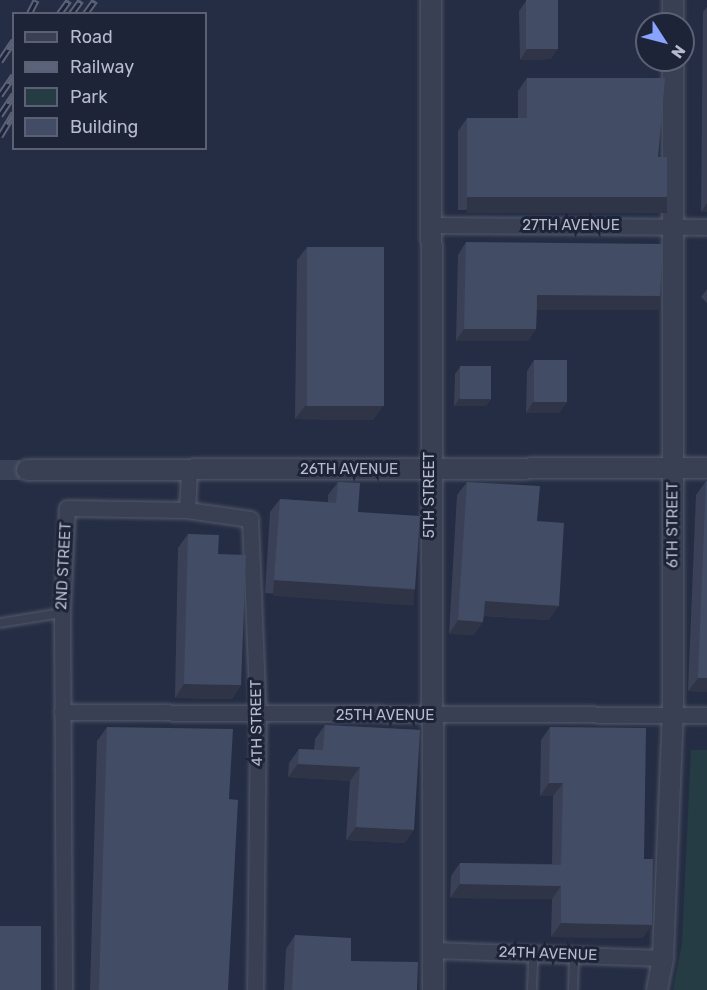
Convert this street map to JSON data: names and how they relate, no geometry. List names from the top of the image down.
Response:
{
  "streets": {
    "street": [
      "27TH AVENUE",
      "26TH AVENUE",
      "5TH STREET",
      "6TH STREET",
      "2ND STREET",
      "25TH AVENUE",
      "4TH STREET",
      "24TH AVENUE"
    ]
  },
  "crossings": [
    ["27TH AVENUE", "5TH STREET"],
    ["27TH AVENUE", "6TH STREET"],
    ["26TH AVENUE", "5TH STREET"],
    ["26TH AVENUE", "6TH STREET"],
    ["5TH STREET", "25TH AVENUE"],
    ["5TH STREET", "24TH AVENUE"],
    ["6TH STREET", "25TH AVENUE"],
    ["6TH STREET", "24TH AVENUE"],
    ["2ND STREET", "25TH AVENUE"],
    ["2ND STREET", "4TH STREET"],
    ["25TH AVENUE", "4TH STREET"]
  ],
  "legend": [
    "Road",
    "Railway",
    "Park",
    "Building"
  ],
  "north": "bottom right"
}
